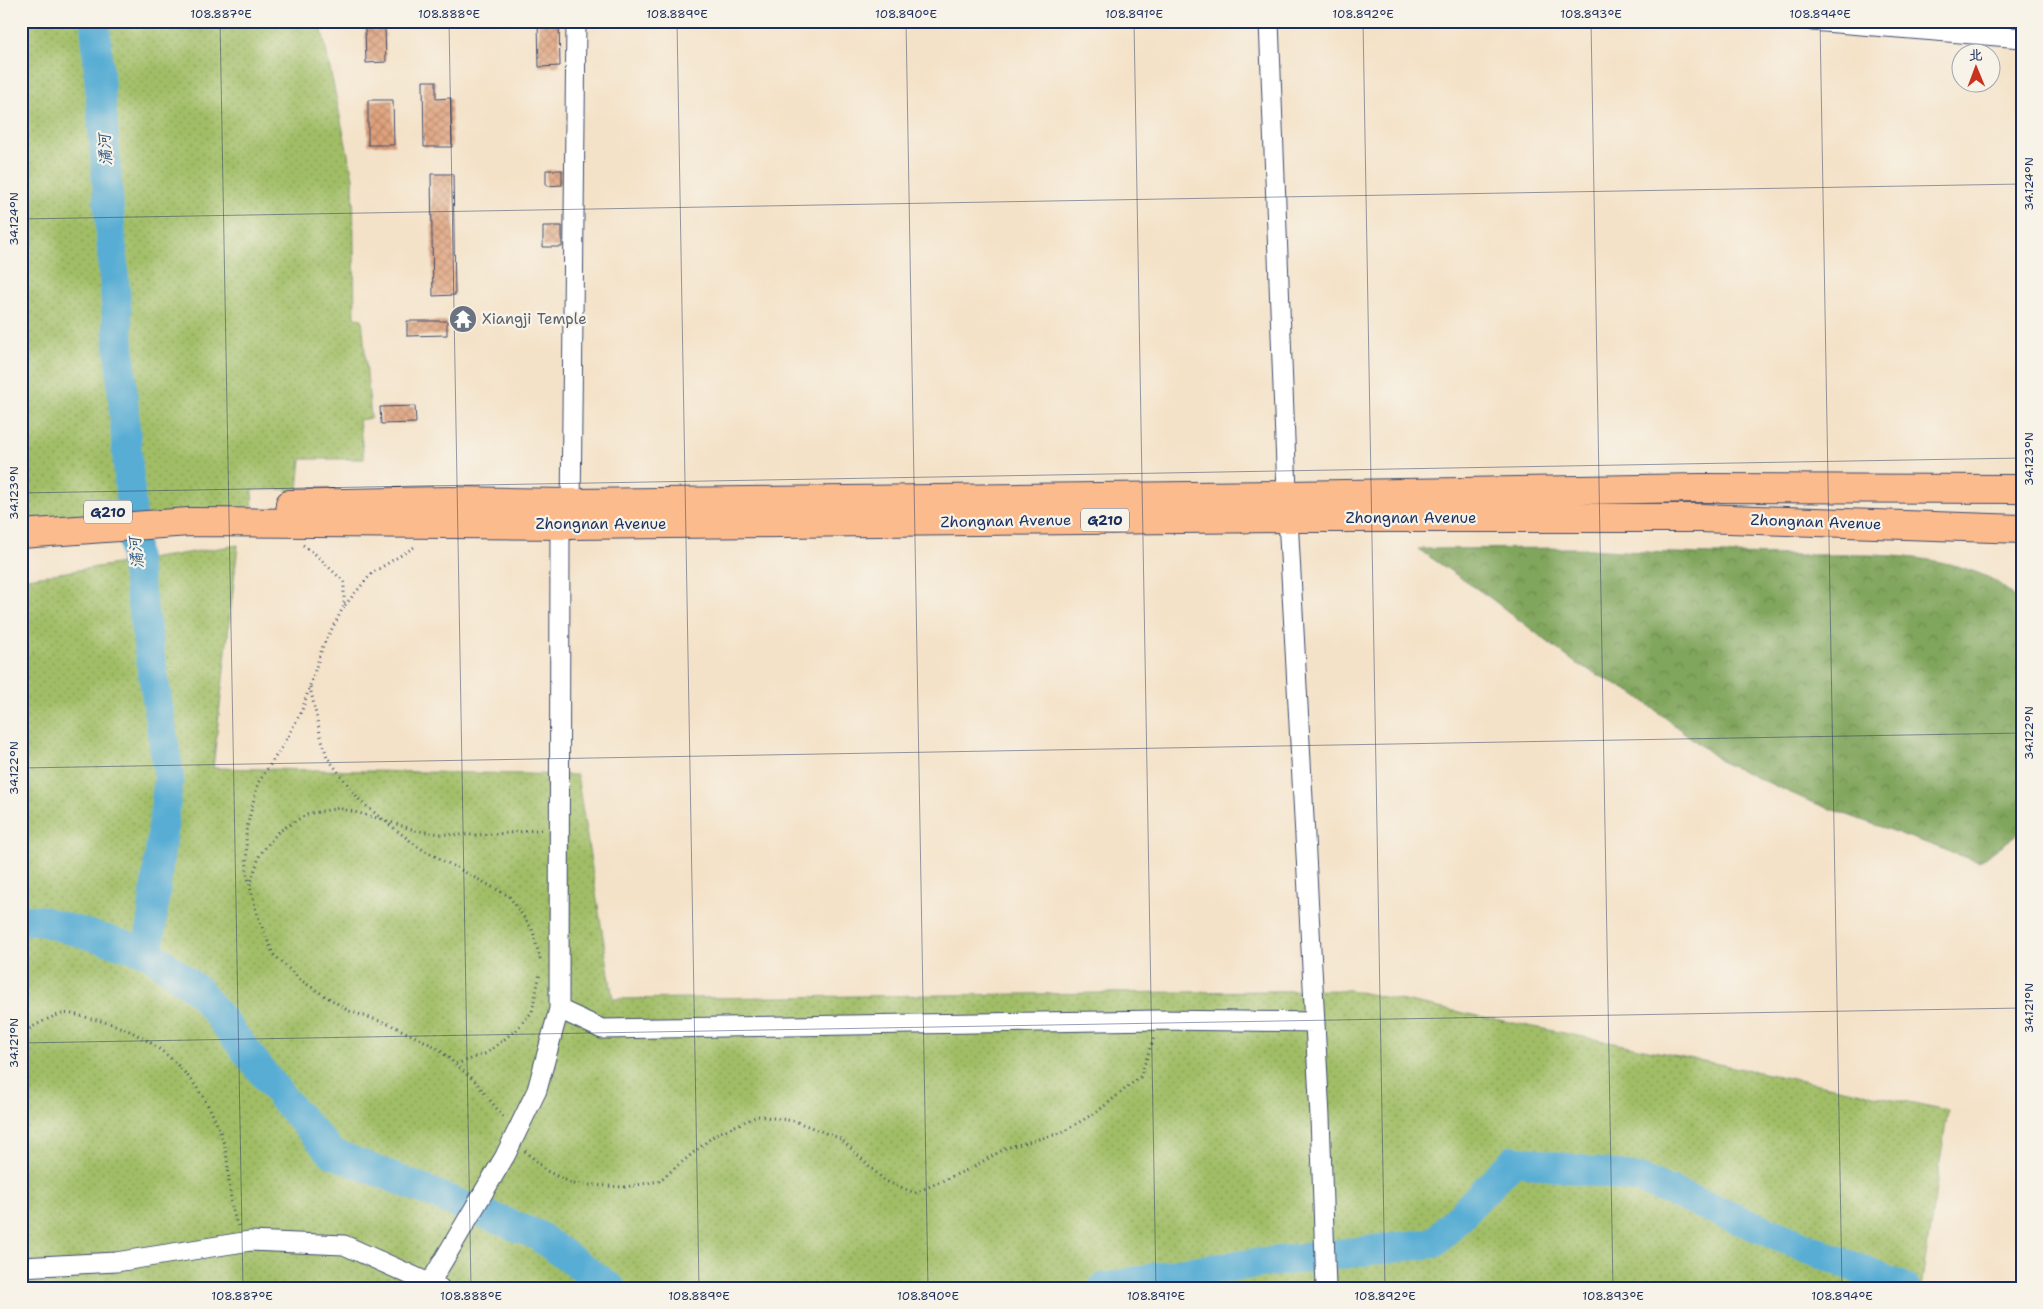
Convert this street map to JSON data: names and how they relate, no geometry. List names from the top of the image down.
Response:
{
  "streets": {
    "highway": ["G210", "Zhongnan Avenue"]
  },
  "water": ["潏河"],
  "places": {
    "temple": ["Xiangji Temple"]
  },
  "north": "top",
  "coordinates": [
    "108.887°E",
    "108.888°E",
    "108.889°E",
    "108.890°E",
    "108.891°E",
    "108.892°E",
    "108.893°E",
    "108.894°E",
    "34.124°N",
    "34.123°N",
    "34.122°N",
    "34.121°N"
  ]
}
